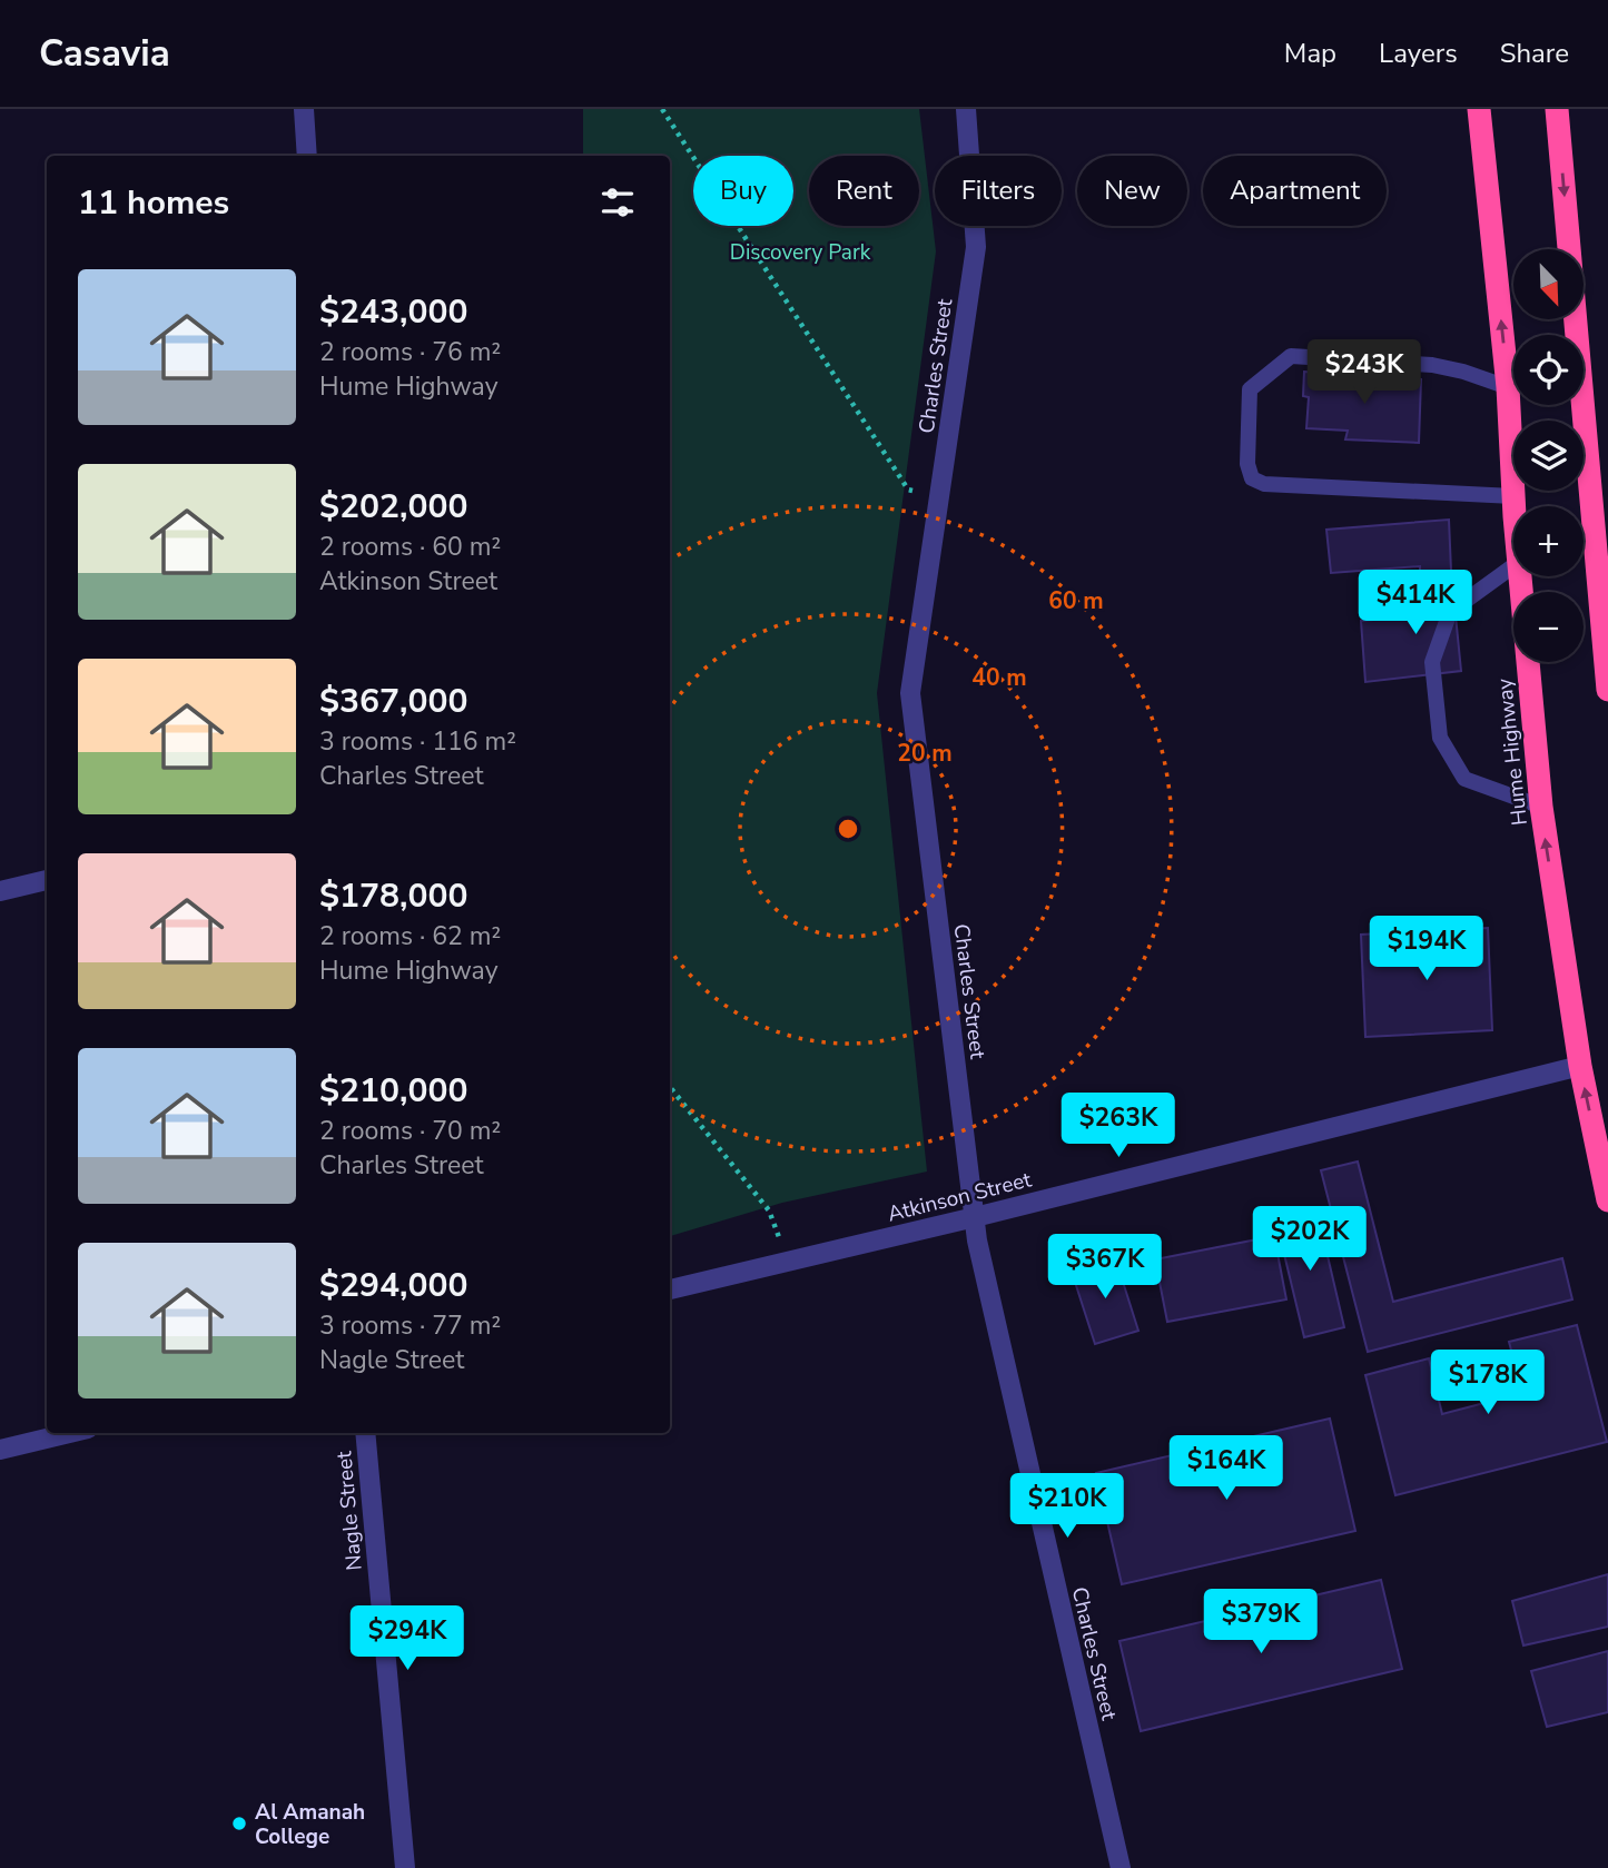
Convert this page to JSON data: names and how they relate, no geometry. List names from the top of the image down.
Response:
{
  "streets": {
    "highway": ["Hume Highway"],
    "street": ["Charles Street", "Atkinson Street", "Nagle Street"]
  },
  "crossings": [
    ["Charles Street", "Atkinson Street"],
    ["Hume Highway", "Atkinson Street"]
  ],
  "parks": ["Discovery Park"],
  "places": ["Al Amanah College"],
  "north": "bottom right",
  "page": {
    "header": "Casavia",
    "nav": ["Map", "Layers", "Share"],
    "chip": [
      "Buy",
      "Rent",
      "Filters",
      "New",
      "Apartment"
    ],
    "heading": "11 homes",
    "map_buttons": ["+", "−"],
    "list": [
      {
        "name": "$243,000",
        "note": "2 rooms · 76 m² · Hume Highway"
      },
      {
        "name": "$202,000",
        "note": "2 rooms · 60 m² · Atkinson Street"
      },
      {
        "name": "$367,000",
        "note": "3 rooms · 116 m² · Charles Street"
      },
      {
        "name": "$178,000",
        "note": "2 rooms · 62 m² · Hume Highway"
      },
      {
        "name": "$210,000",
        "note": "2 rooms · 70 m² · Charles Street"
      },
      {
        "name": "$294,000",
        "note": "3 rooms · 77 m² · Nagle Street"
      }
    ],
    "price": [
      "$243K",
      "$414K",
      "$194K",
      "$263K",
      "$202K",
      "$367K",
      "$178K",
      "$164K",
      "$210K",
      "$379K",
      "$294K"
    ]
  },
  "rings": ["60 m", "40 m", "20 m"]
}
